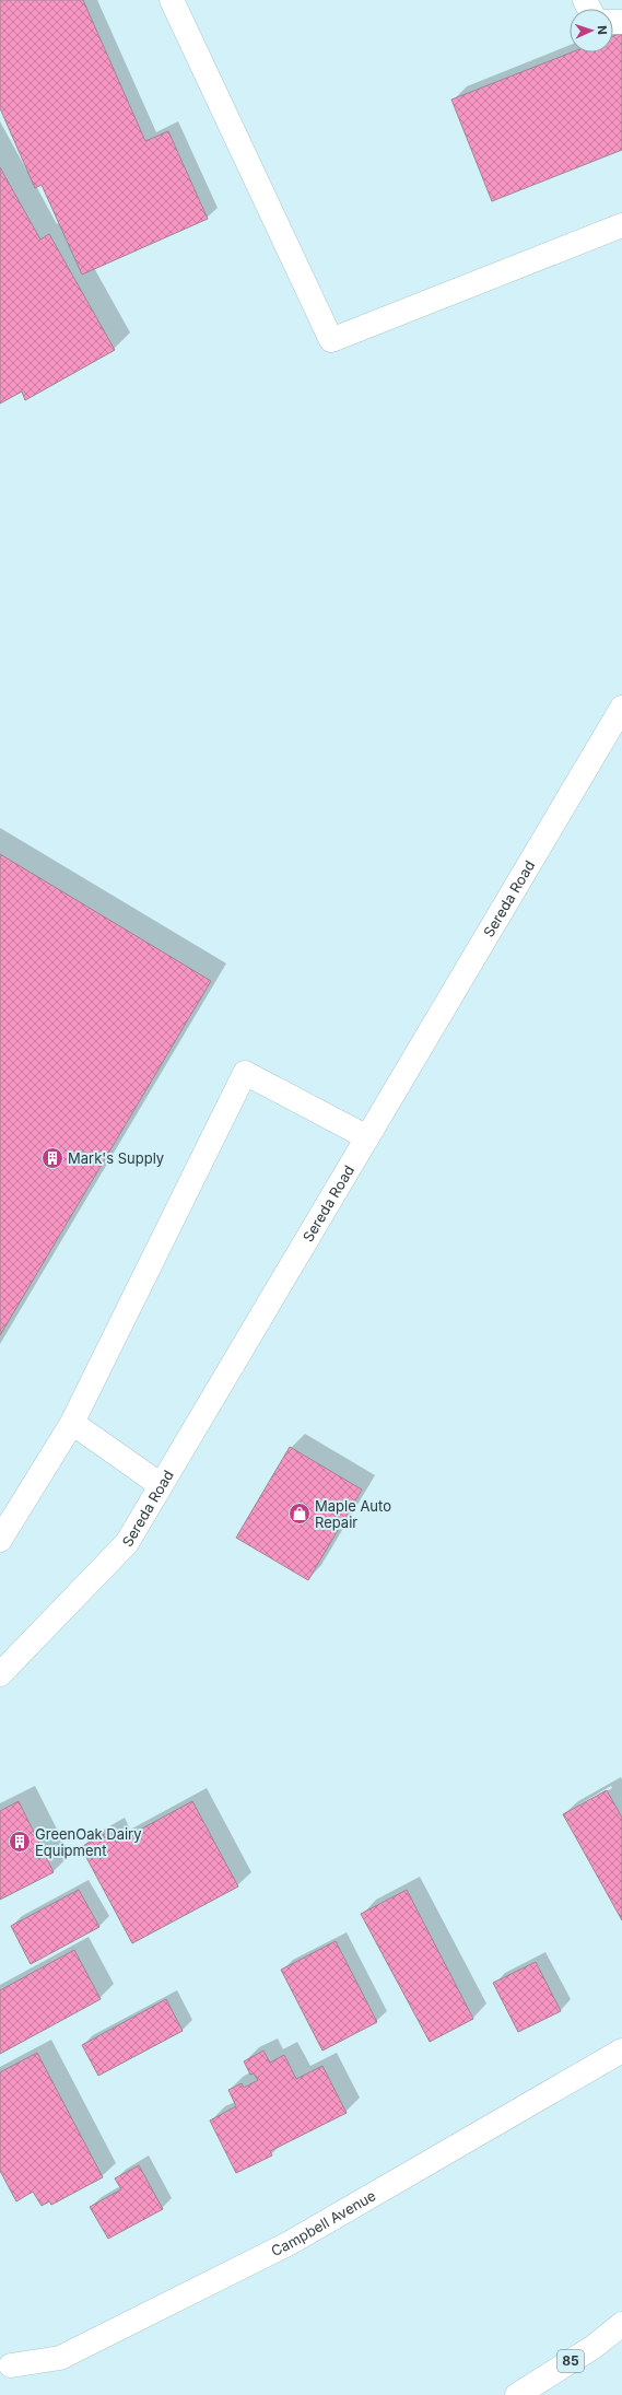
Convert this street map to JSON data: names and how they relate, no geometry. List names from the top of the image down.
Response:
{
  "streets": {
    "main road": ["Sereda Road", "Campbell Avenue", "85"]
  },
  "places": {
    "building": ["Mark's Supply", "GreenOak Dairy Equipment"],
    "shop": ["Maple Auto Repair"]
  },
  "north": "right"
}
